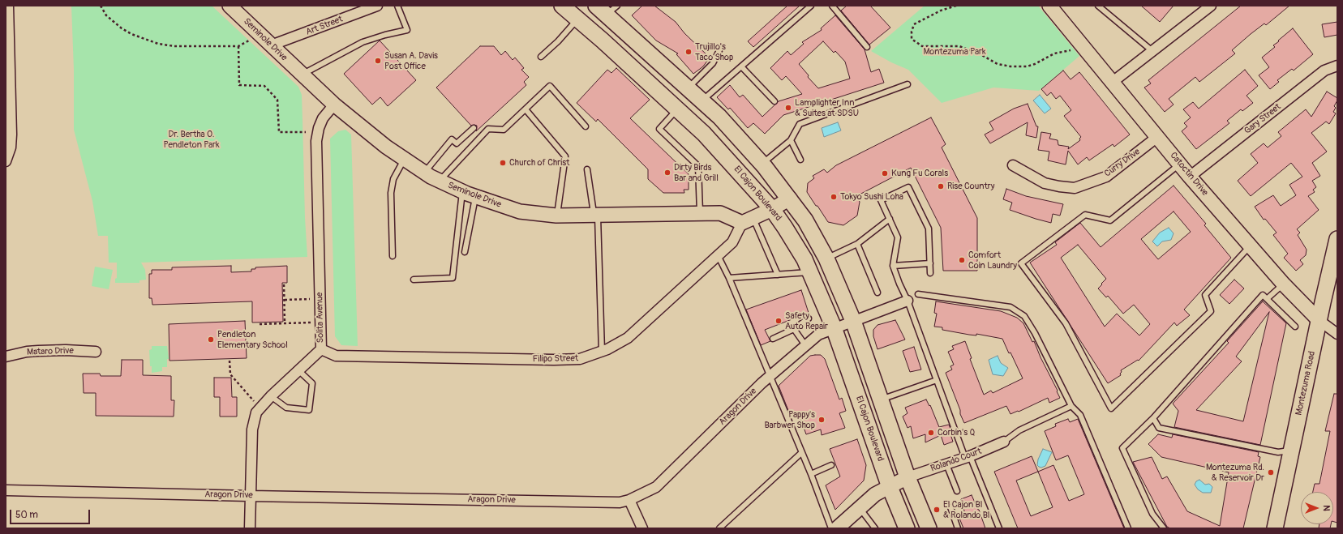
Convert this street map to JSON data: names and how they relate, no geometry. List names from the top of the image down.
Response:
{
  "streets": {
    "main road": ["El Cajon Boulevard", "Montezuma Road"],
    "street": [
      "Art Street",
      "Seminole Drive",
      "Gary Street",
      "Curry Drive",
      "Catoctin Drive",
      "Solita Avenue",
      "Mataro Drive",
      "Filipo Street",
      "Aragon Drive",
      "Rolando Court"
    ]
  },
  "crossings": [
    ["Art Street", "Seminole Drive"],
    ["Seminole Drive", "Solita Avenue"],
    ["Seminole Drive", "Filipo Street"],
    ["Gary Street", "Catoctin Drive"],
    ["Curry Drive", "Catoctin Drive"],
    ["Catoctin Drive", "Montezuma Road"],
    ["El Cajon Boulevard", "Aragon Drive"],
    ["Solita Avenue", "Filipo Street"],
    ["Solita Avenue", "Aragon Drive"]
  ],
  "parks": ["Montezuma Park", "Dr. Bertha O. Pendleton Park"],
  "places": [
    "Trujillo's Taco Shop",
    "Susan A. Davis Post Office",
    "Lamplighter Inn & Suites at SDSU",
    "Church of Christ",
    "Dirty Birds Bar and Grill",
    "Kung Fu Corals",
    "Rise Country",
    "Tokyo Sushi Loha",
    "Comfort Coin Laundry",
    "Safety Auto Repair",
    "Pendleton Elementary School",
    "Pappy's Barbwer Shop",
    "Corbin's Q",
    "Montezuma Rd. & Reservoir Dr",
    "El Cajon Bl & Rolando Bl"
  ],
  "scale_bar": "50 m",
  "north": "right"
}
